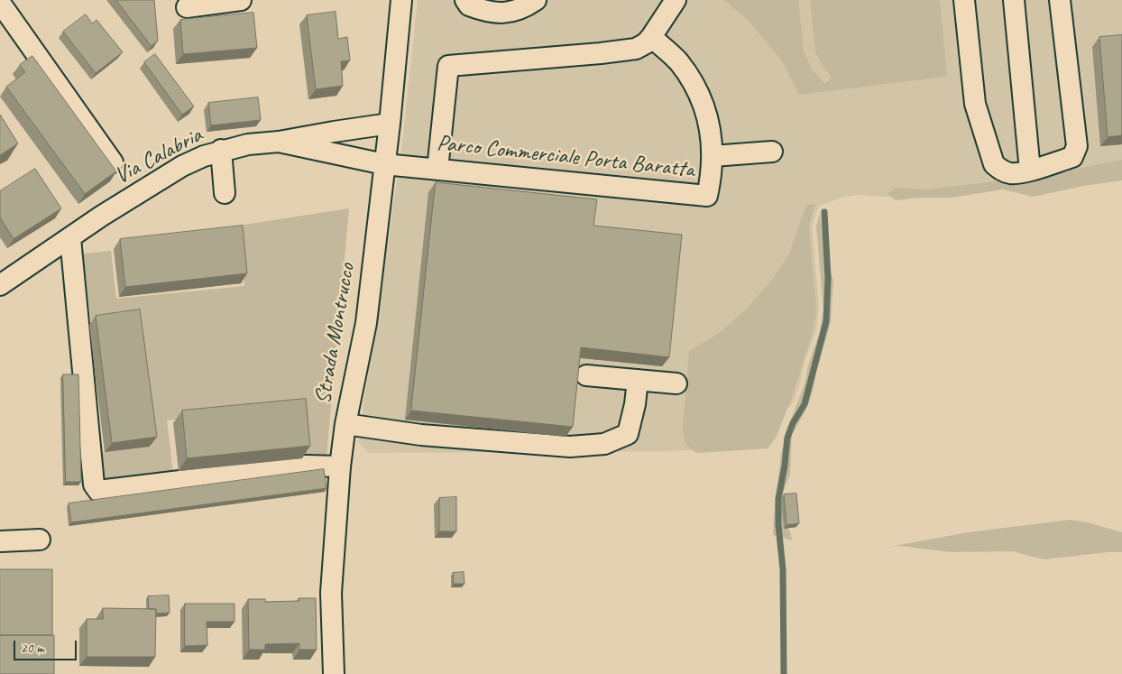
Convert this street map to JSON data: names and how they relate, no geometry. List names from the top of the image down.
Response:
{
  "streets": {
    "street": ["Via Calabria", "Parco Commerciale Porta Baratta", "Strada Montrucco"]
  },
  "crossings": [
    ["Via Calabria", "Parco Commerciale Porta Baratta"],
    ["Via Calabria", "Strada Montrucco"],
    ["Parco Commerciale Porta Baratta", "Strada Montrucco"]
  ],
  "scale_bar": "20 m"
}
